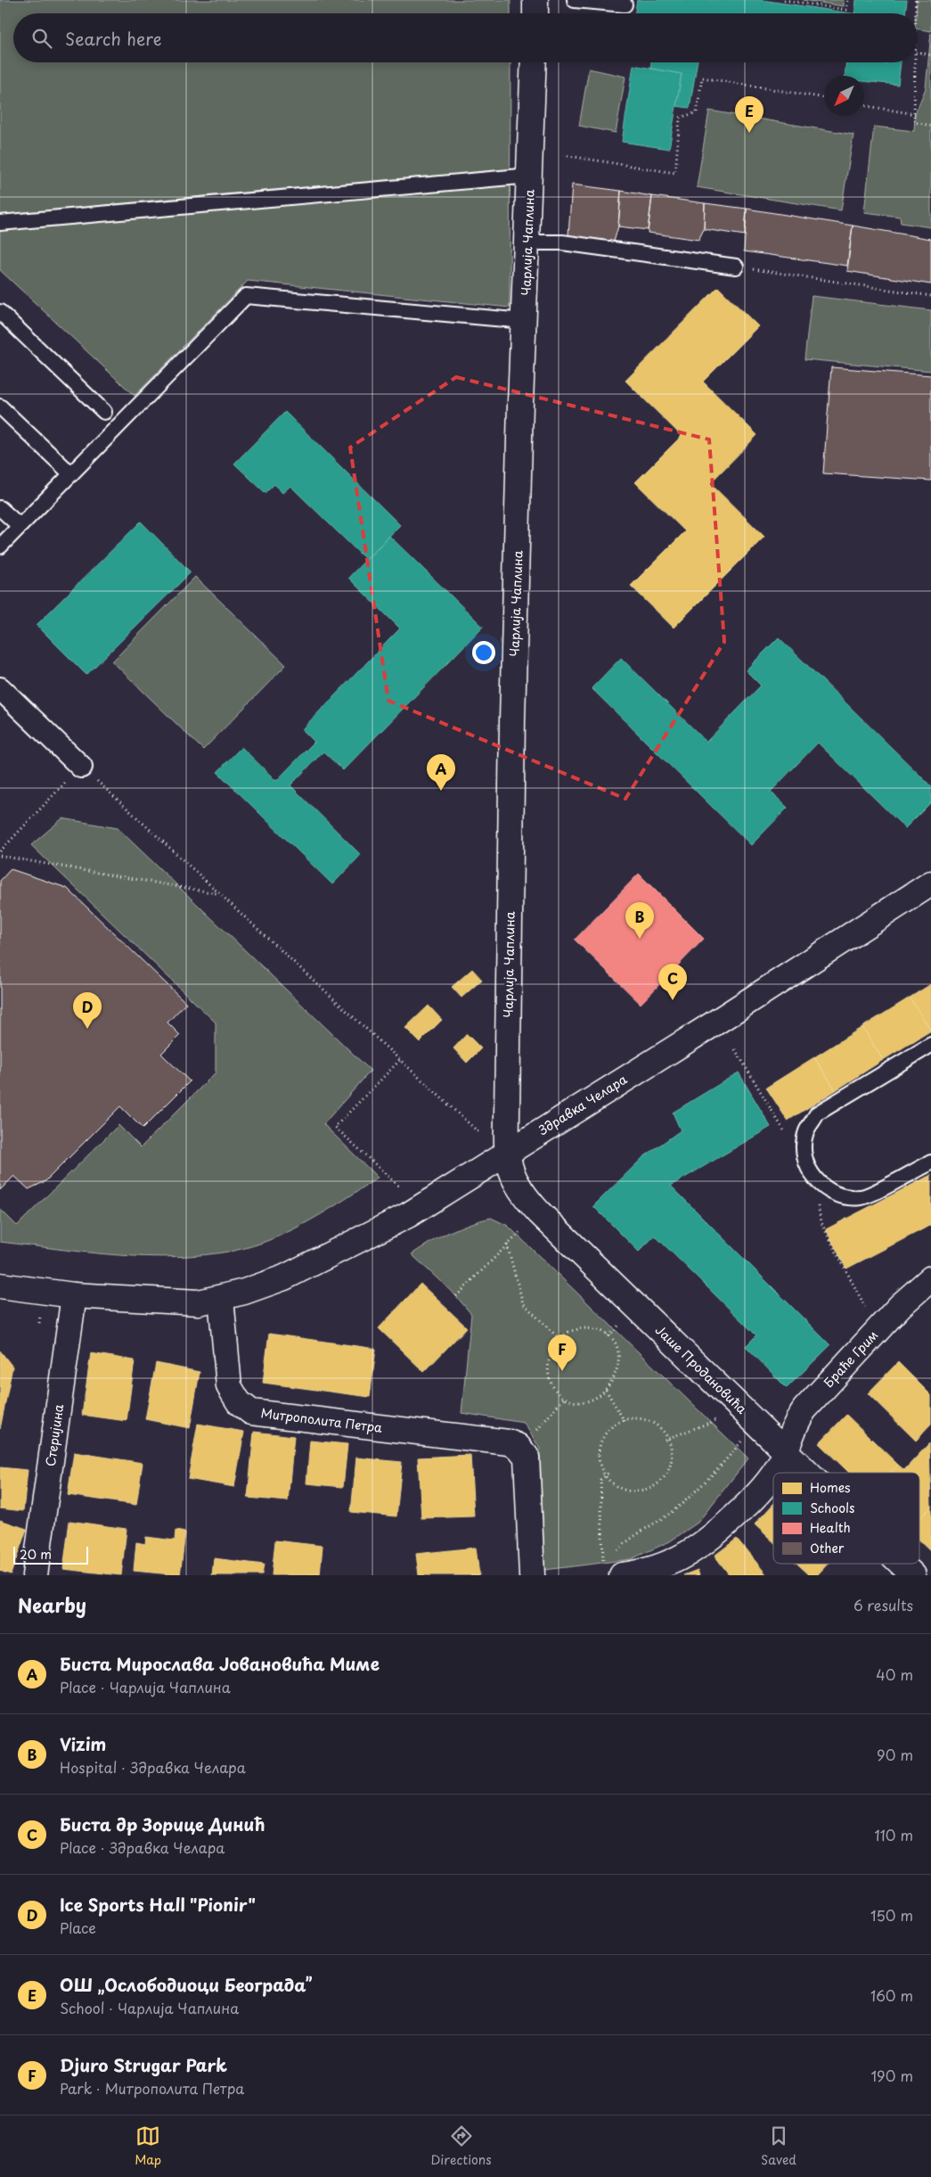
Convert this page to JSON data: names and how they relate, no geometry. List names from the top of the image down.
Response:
{
  "streets": {
    "street": [
      "Чарлија Чаплина",
      "Здравка Челара",
      "Браће Грим",
      "Јаше Продановића",
      "Митрополита Петра",
      "Стеријина"
    ]
  },
  "crossings": [
    ["Чарлија Чаплина", "Здравка Челара"],
    ["Чарлија Чаплина", "Јаше Продановића"],
    ["Здравка Челара", "Јаше Продановића"],
    ["Здравка Челара", "Митрополита Петра"],
    ["Браће Грим", "Јаше Продановића"]
  ],
  "legend": [
    "Homes",
    "Schools",
    "Health",
    "Other"
  ],
  "scale_bar": "20 m",
  "north": "bottom left",
  "page": {
    "search": "Search here",
    "pins": [
      "E",
      "A",
      "B",
      "C",
      "D",
      "F"
    ],
    "scale": "20 m",
    "heading": ["Nearby", "6 results"],
    "list": [
      {
        "mark": "A",
        "name": "Биста Мирослава Јовановића Миме",
        "note": "Place · Чарлија Чаплина",
        "value": "40 m"
      },
      {
        "mark": "B",
        "name": "Vizim",
        "note": "Hospital · Здравка Челара",
        "value": "90 m"
      },
      {
        "mark": "C",
        "name": "Биста др Зорице Динић",
        "note": "Place · Здравка Челара",
        "value": "110 m"
      },
      {
        "mark": "D",
        "name": "Ice Sports Hall \"Pionir\"",
        "note": "Place",
        "value": "150 m"
      },
      {
        "mark": "E",
        "name": "ОШ „Ослободиоци Београда”",
        "note": "School · Чарлија Чаплина",
        "value": "160 m"
      },
      {
        "mark": "F",
        "name": "Djuro Strugar Park",
        "note": "Park · Митрополита Петра",
        "value": "190 m"
      }
    ],
    "nav": ["Map", "Directions", "Saved"]
  }
}
